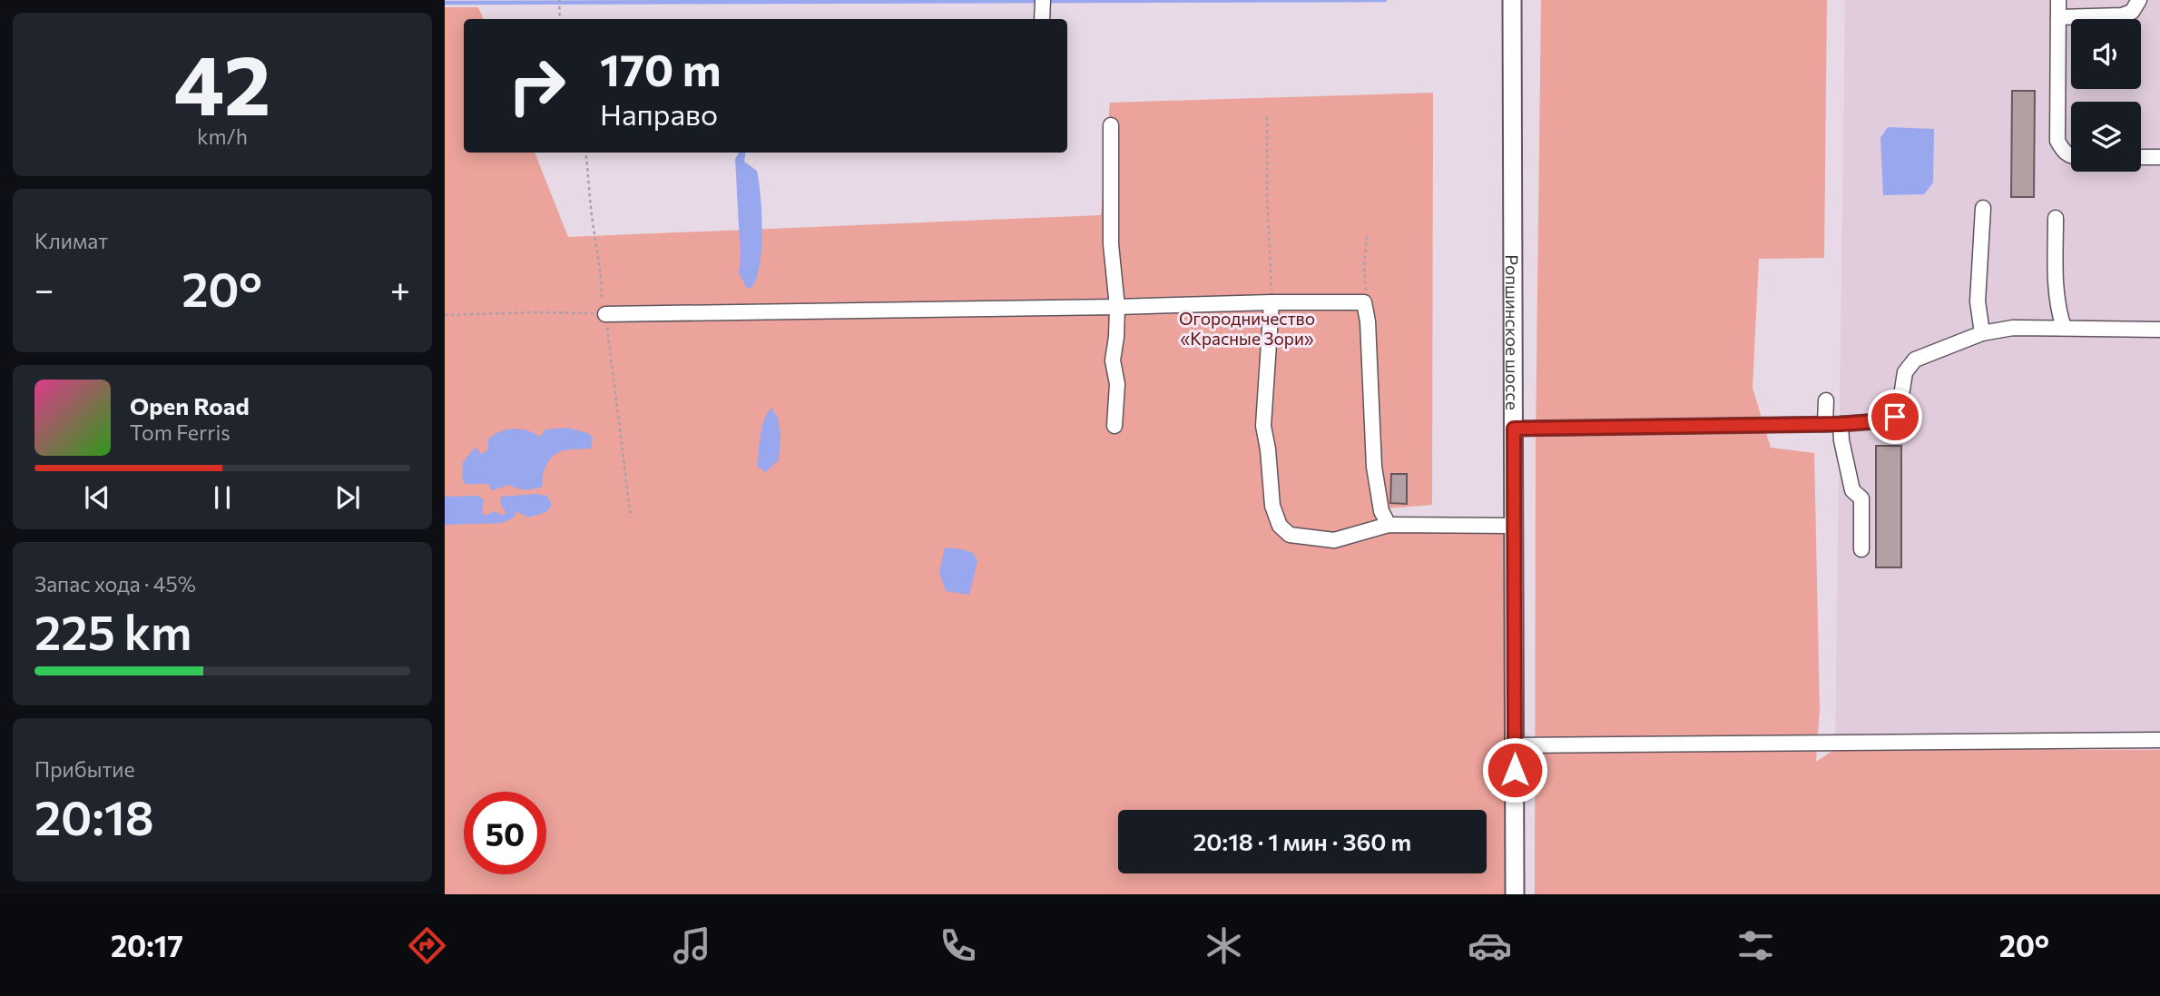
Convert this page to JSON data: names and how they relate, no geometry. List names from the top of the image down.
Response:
{
  "streets": {
    "main road": ["Ропшинское шоссе"]
  },
  "parks": ["Огородничество «Красные Зори»"],
  "page": {
    "tile": [
      ["42", "km/h"],
      "Климат",
      ["Запас хода · 45%", "225 km"],
      ["Прибытие", "20:18"]
    ],
    "turn": ["170 m", "Направо"],
    "heat": ["−", "20°", "+"],
    "song": ["Open Road", "Tom Ferris"],
    "limit": "50",
    "trip": "20:18 · 1 мин · 360 m",
    "tabs": ["20:17", "20°"]
  }
}
